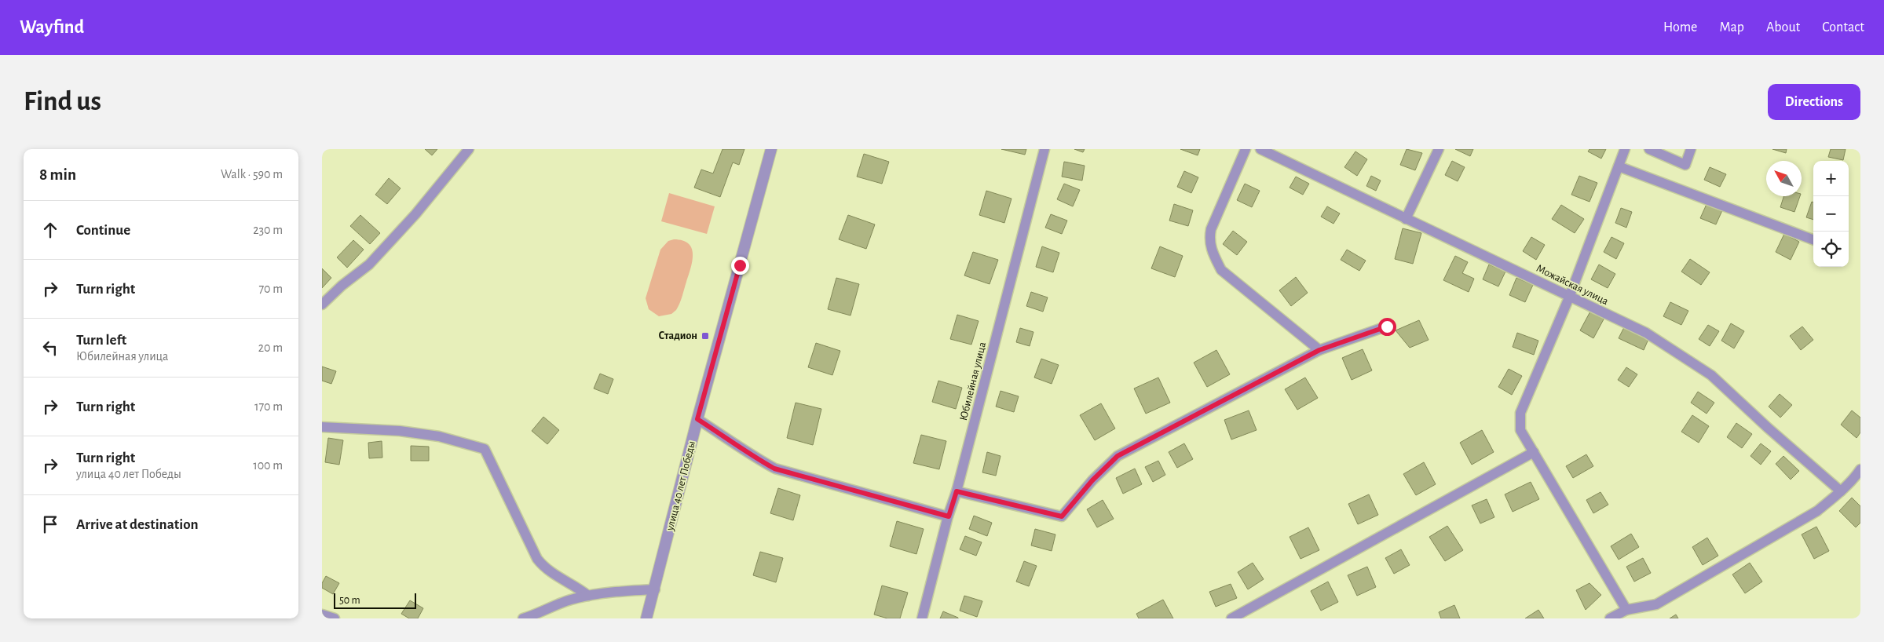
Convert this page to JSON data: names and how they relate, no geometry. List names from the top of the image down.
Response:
{
  "streets": {
    "street": ["Можайская улица", "Юбилейная улица", "улица 40 лет Победы"]
  },
  "places": {
    "transit": ["Стадион"]
  },
  "scale_bar": "50 m",
  "north": "top left",
  "page": {
    "header": "Wayfind",
    "nav": [
      "Home",
      "Map",
      "About",
      "Contact"
    ],
    "buttons": "Directions",
    "title": "Find us",
    "heading": ["8 min", "Walk · 590 m"],
    "map_buttons": ["+", "−"],
    "list": [
      ["Continue", "230 m"],
      ["Turn right", "70 m"],
      ["Turn left", "Юбилейная улица", "20 m"],
      ["Turn right", "170 m"],
      ["Turn right", "улица 40 лет Победы", "100 m"],
      "Arrive at destination"
    ],
    "scale": "50 m"
  }
}
